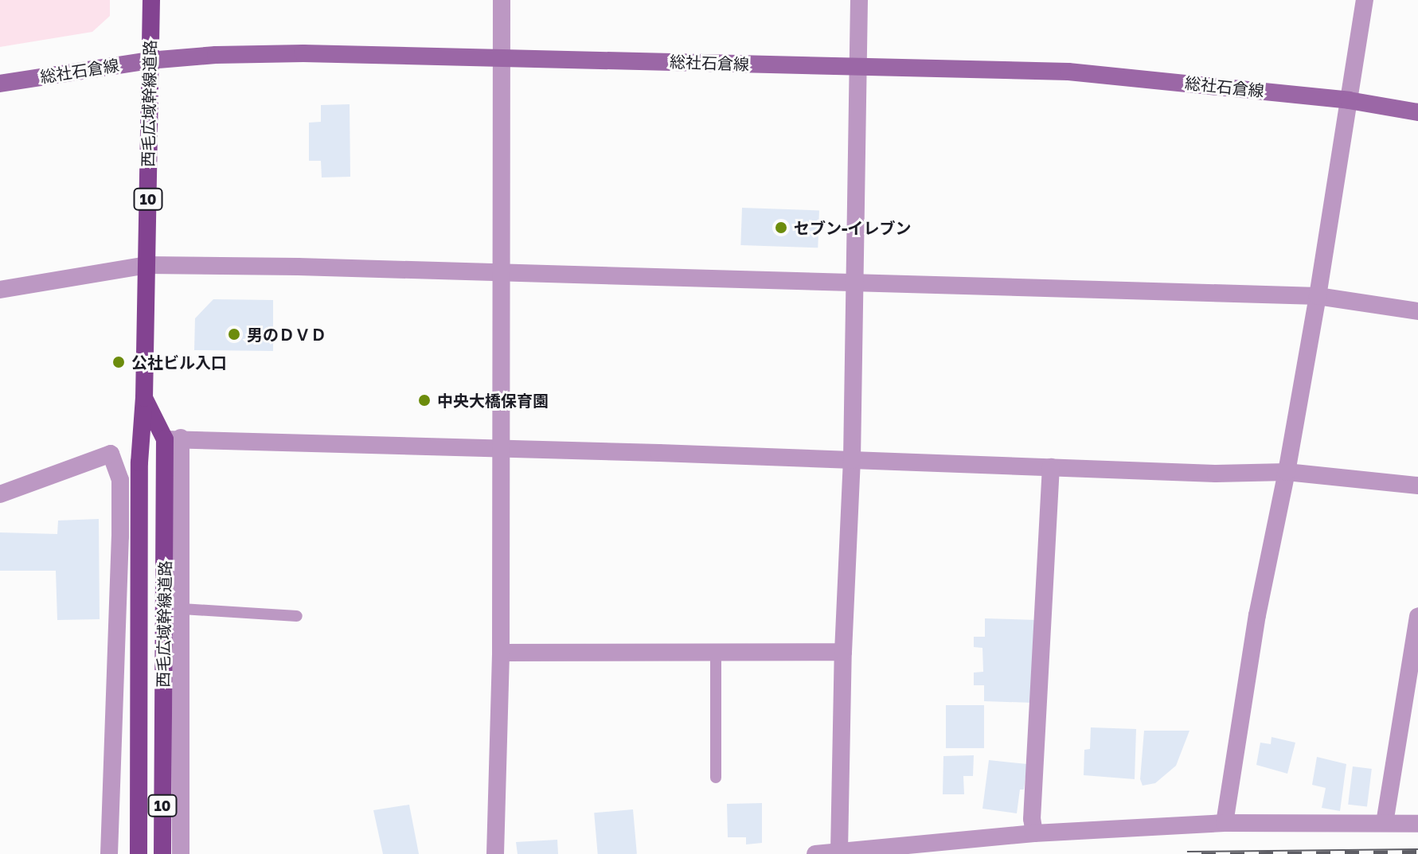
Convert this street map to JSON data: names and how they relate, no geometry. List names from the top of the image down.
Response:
{
  "streets": {
    "main road": ["総社石倉線", "西毛広域幹線道路", "10"]
  },
  "crossings": [
    ["総社石倉線", "西毛広域幹線道路"]
  ],
  "places": [
    "セブン-イレブン",
    "男のＤＶＤ",
    "公社ビル入口",
    "中央大橋保育園"
  ]
}
